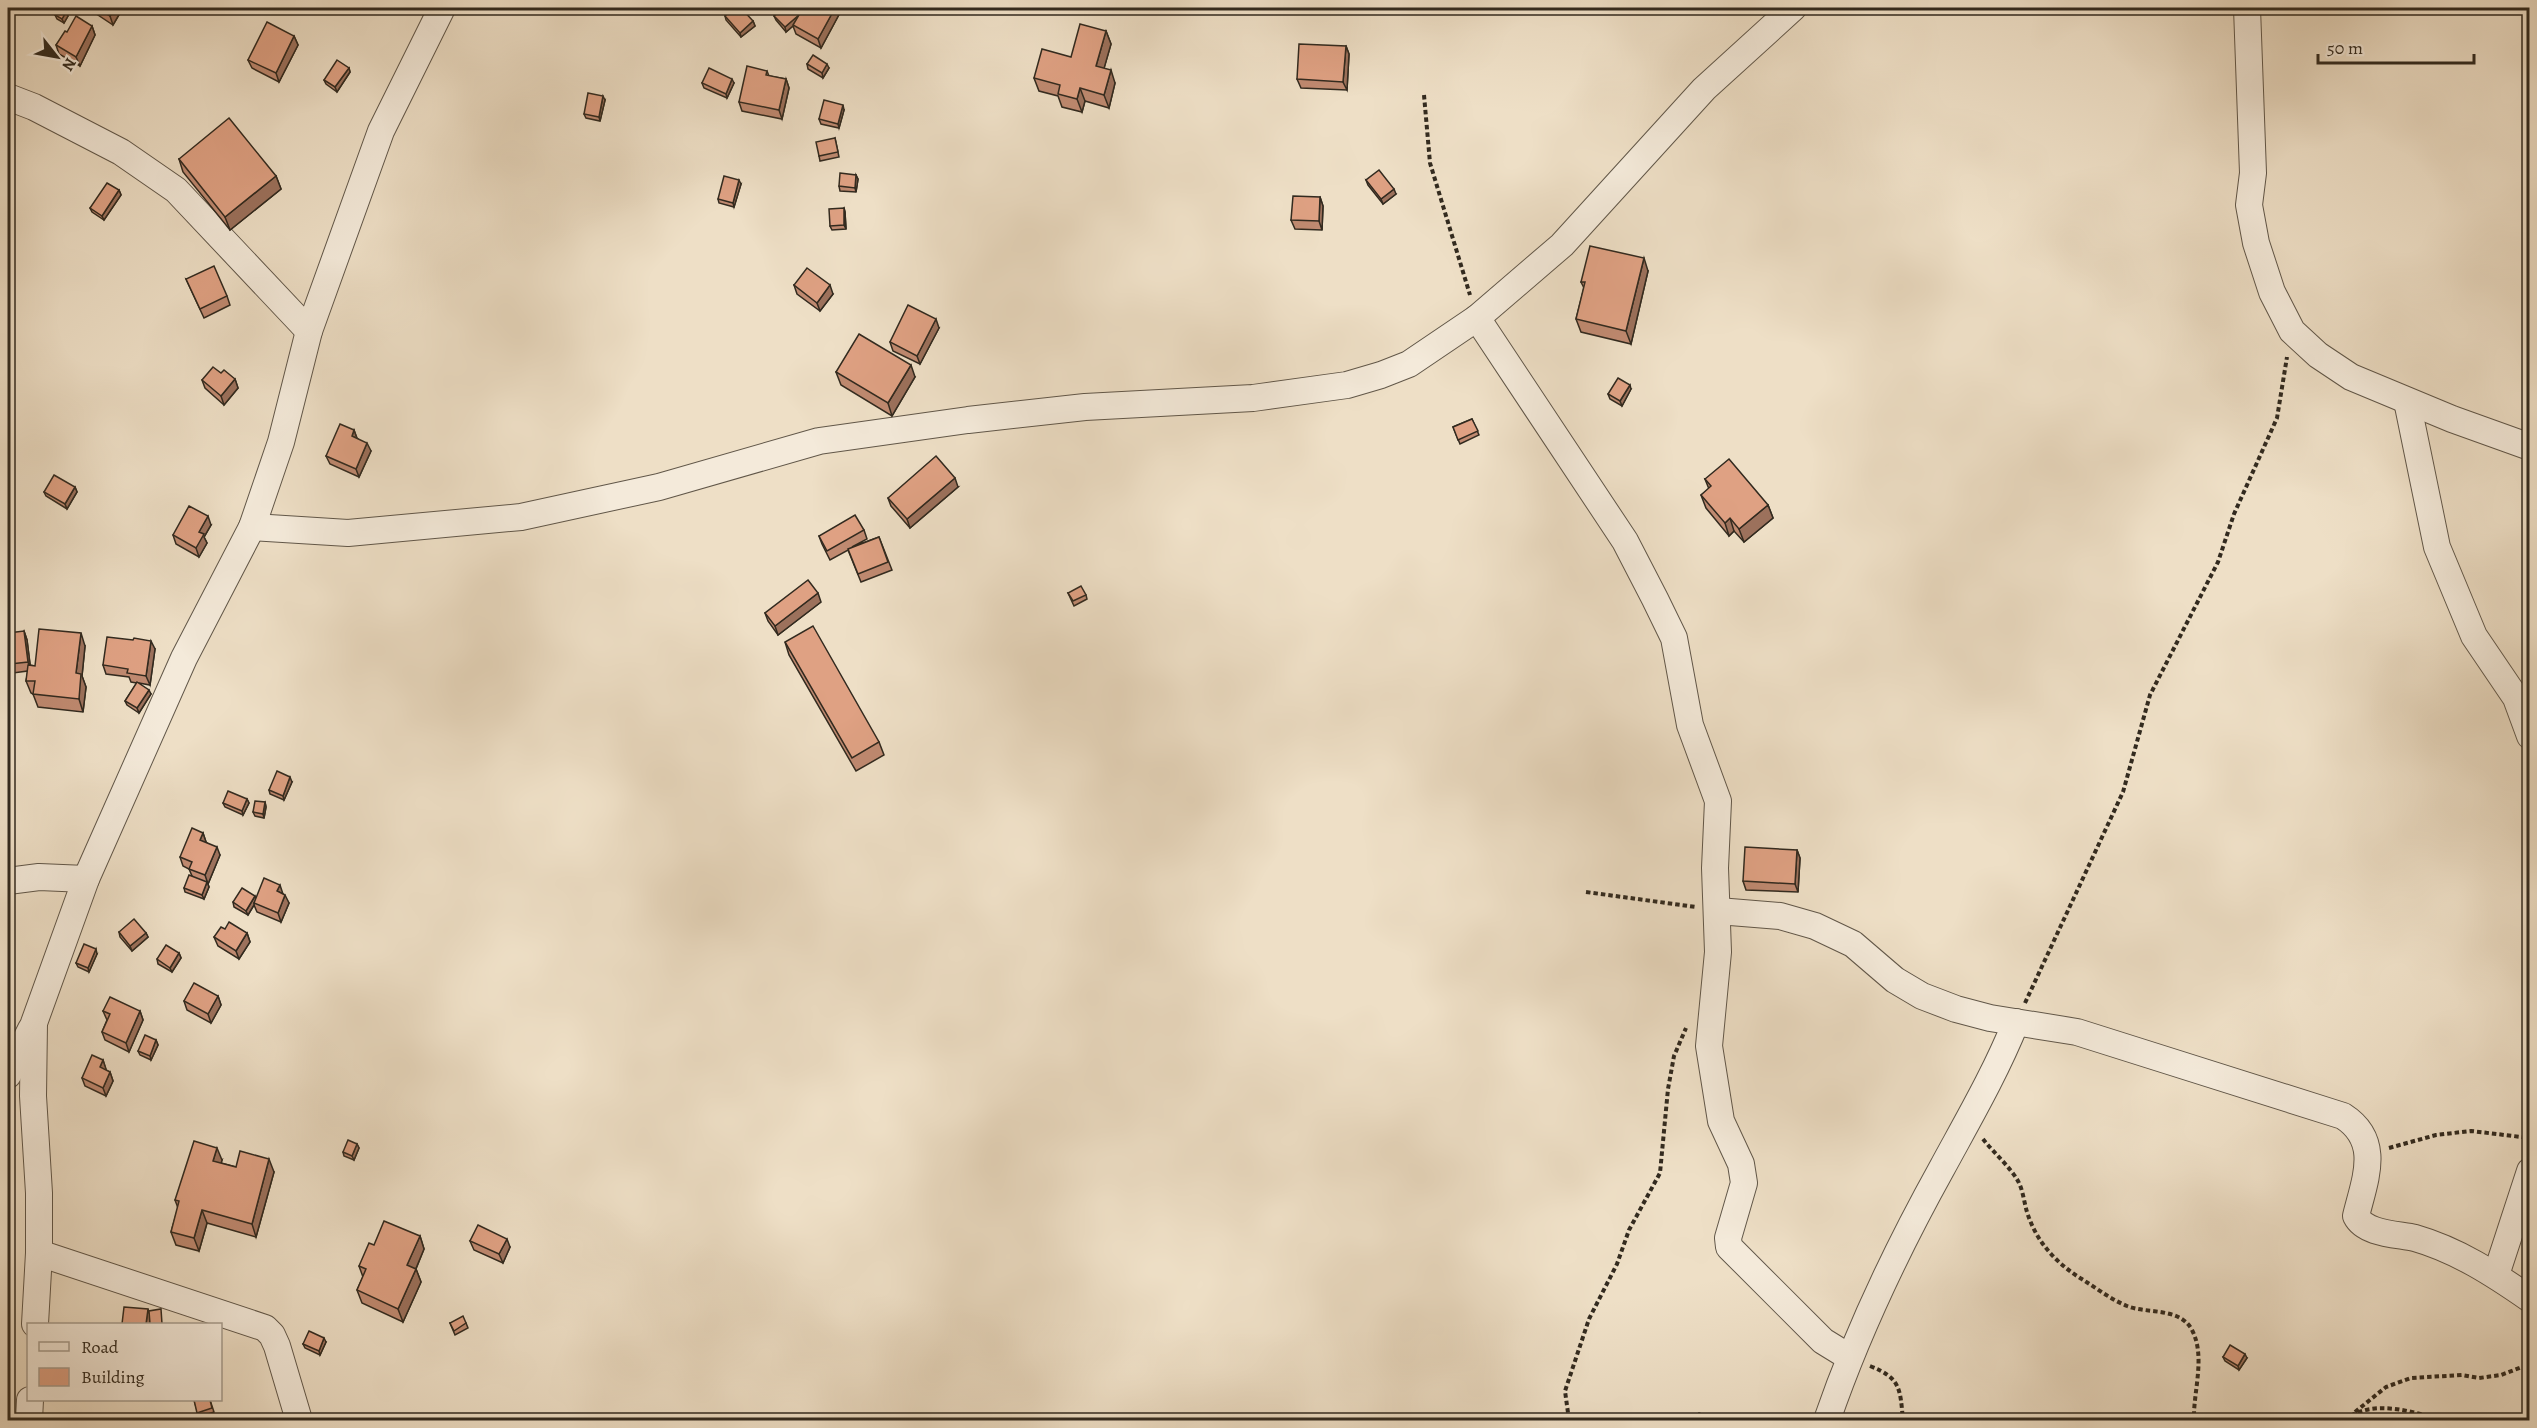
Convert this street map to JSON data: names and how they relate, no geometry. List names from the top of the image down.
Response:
{
  "legend": ["Road", "Building"],
  "scale_bar": "50 m",
  "north": "bottom right"
}
